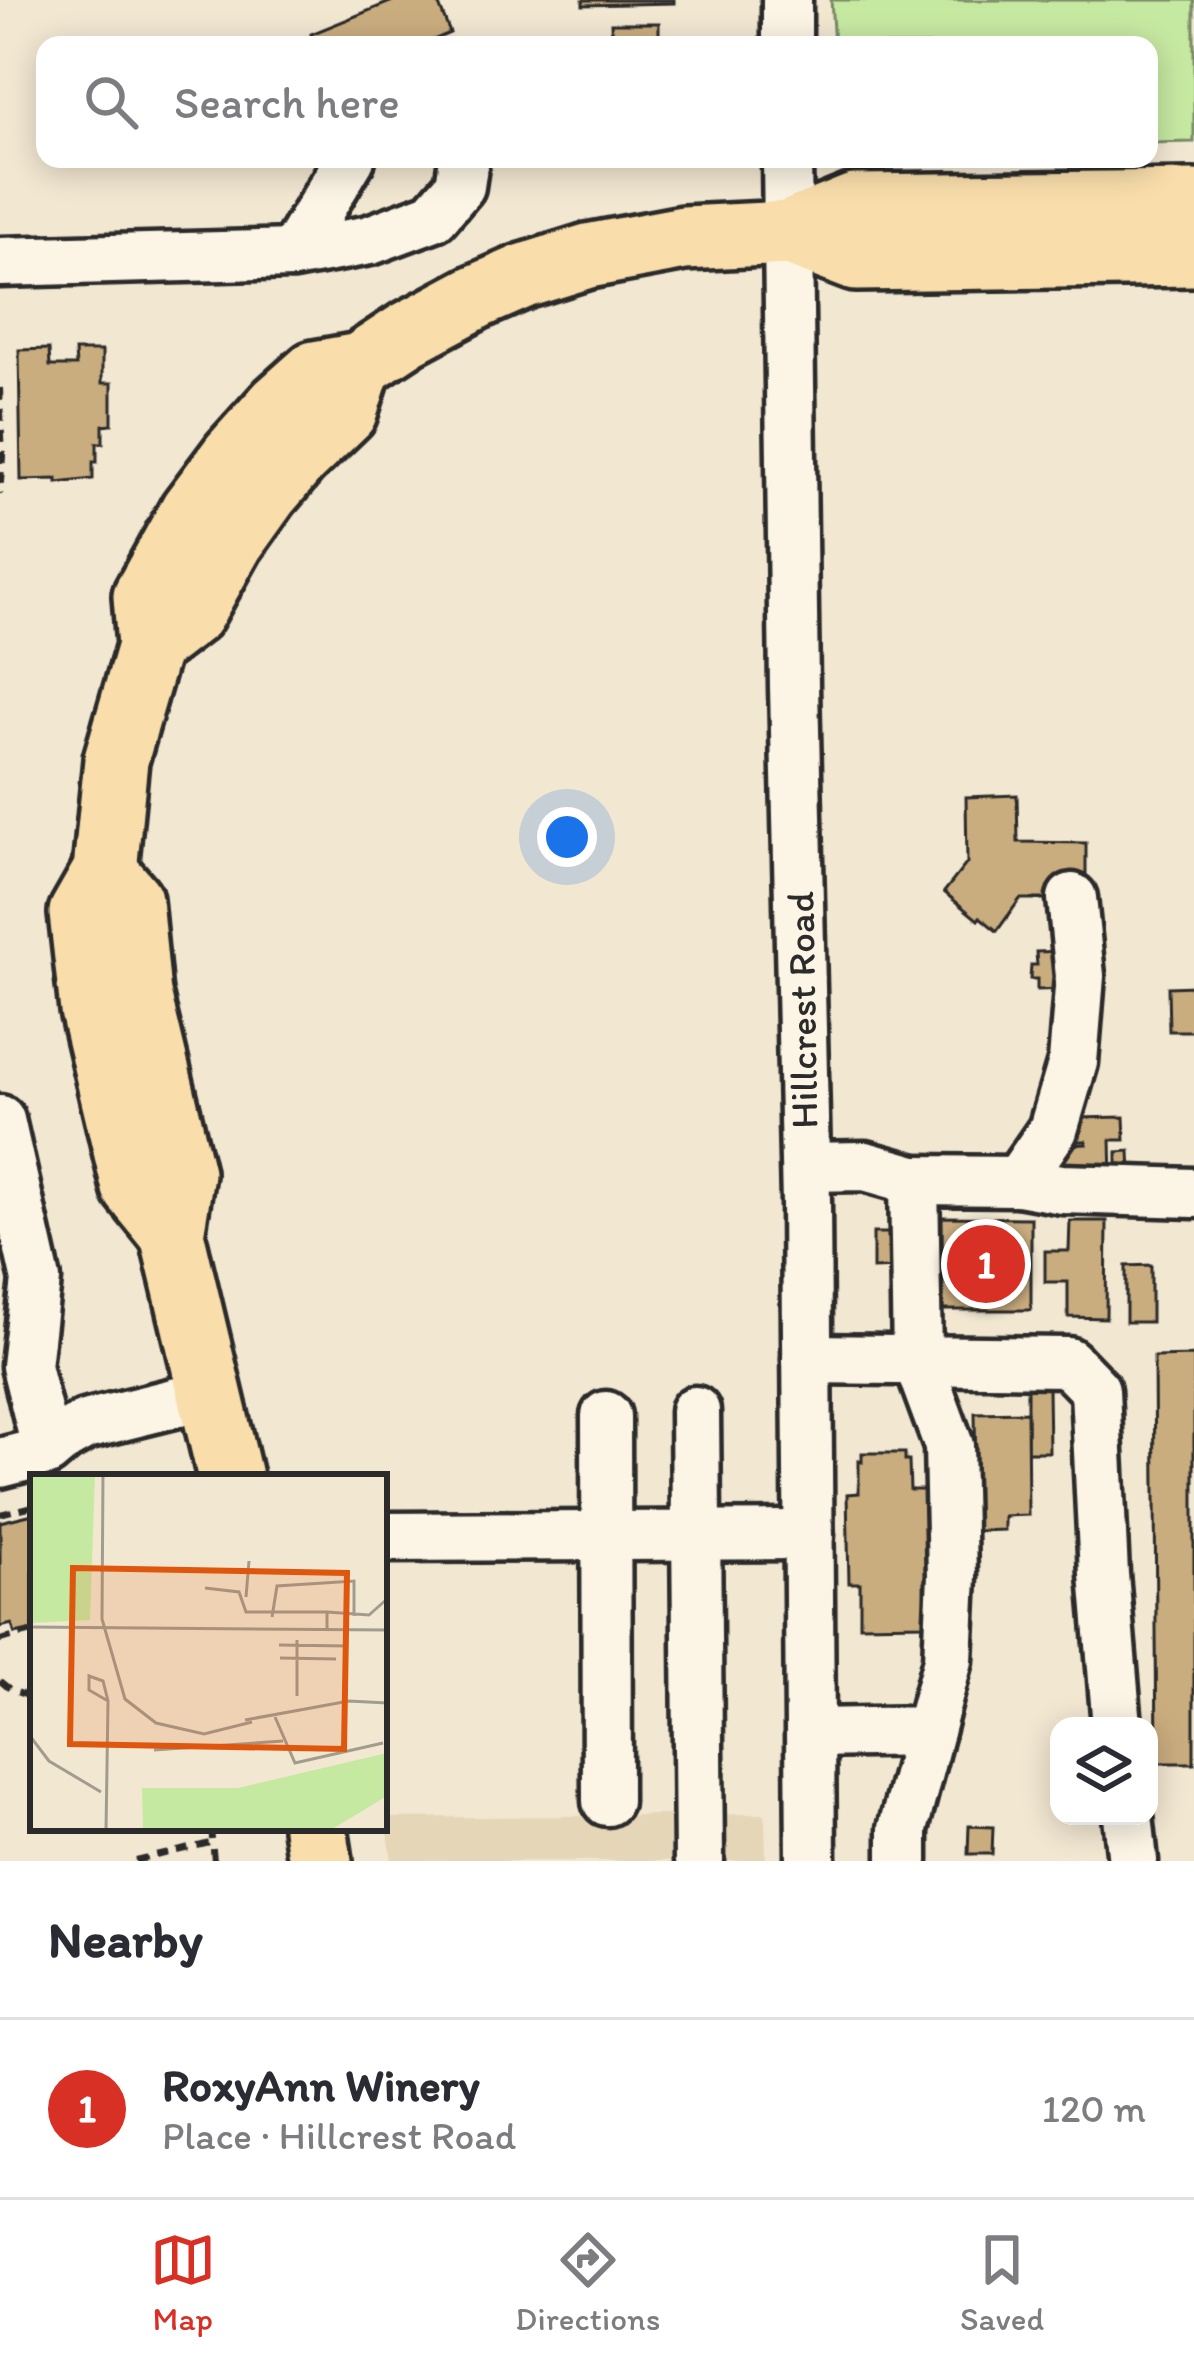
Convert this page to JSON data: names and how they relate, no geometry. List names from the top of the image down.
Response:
{
  "streets": {
    "street": ["Hillcrest Road"]
  },
  "page": {
    "search": "Search here",
    "pins": "1",
    "heading": "Nearby",
    "list": [
      {
        "mark": "1",
        "name": "RoxyAnn Winery",
        "note": "Place · Hillcrest Road",
        "value": "120 m"
      }
    ],
    "nav": ["Map", "Directions", "Saved"]
  }
}
